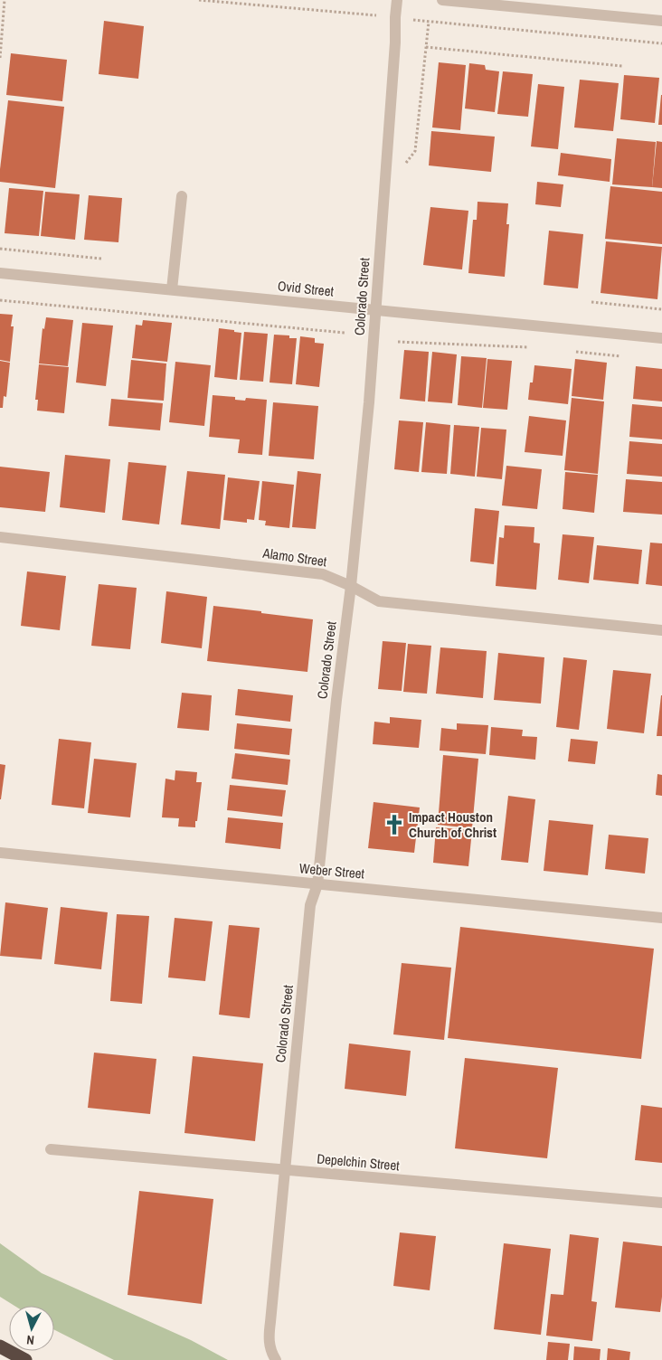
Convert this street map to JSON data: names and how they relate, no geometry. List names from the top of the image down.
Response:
{
  "streets": {
    "street": [
      "Ovid Street",
      "Colorado Street",
      "Alamo Street",
      "Weber Street",
      "Depelchin Street"
    ]
  },
  "crossings": [
    ["Ovid Street", "Colorado Street"],
    ["Colorado Street", "Alamo Street"],
    ["Colorado Street", "Weber Street"],
    ["Colorado Street", "Depelchin Street"]
  ],
  "places": {
    "church": ["Impact Houston Church of Christ"]
  },
  "north": "bottom"
}
